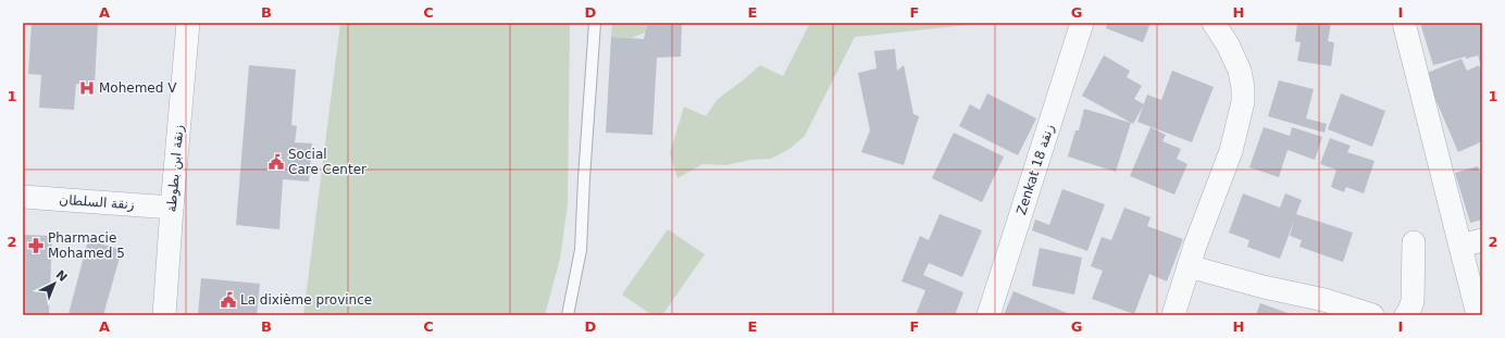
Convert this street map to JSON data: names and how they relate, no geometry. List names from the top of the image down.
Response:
{
  "streets": {
    "street": ["زنقة ابن بطوطة", "Zenkat 18 زنقة", "زنقة السلطان"]
  },
  "crossings": [
    ["زنقة ابن بطوطة", "زنقة السلطان"]
  ],
  "places": {
    "hospital": ["Mohemed V"],
    "public building": ["Social Care Center", "La dixième province"],
    "pharmacy": ["Pharmacie Mohamed 5"]
  },
  "north": "top right",
  "grid": {
    "columns": [
      "A",
      "B",
      "C",
      "D",
      "E",
      "F",
      "G",
      "H",
      "I"
    ],
    "rows": ["1", "2"]
  }
}
